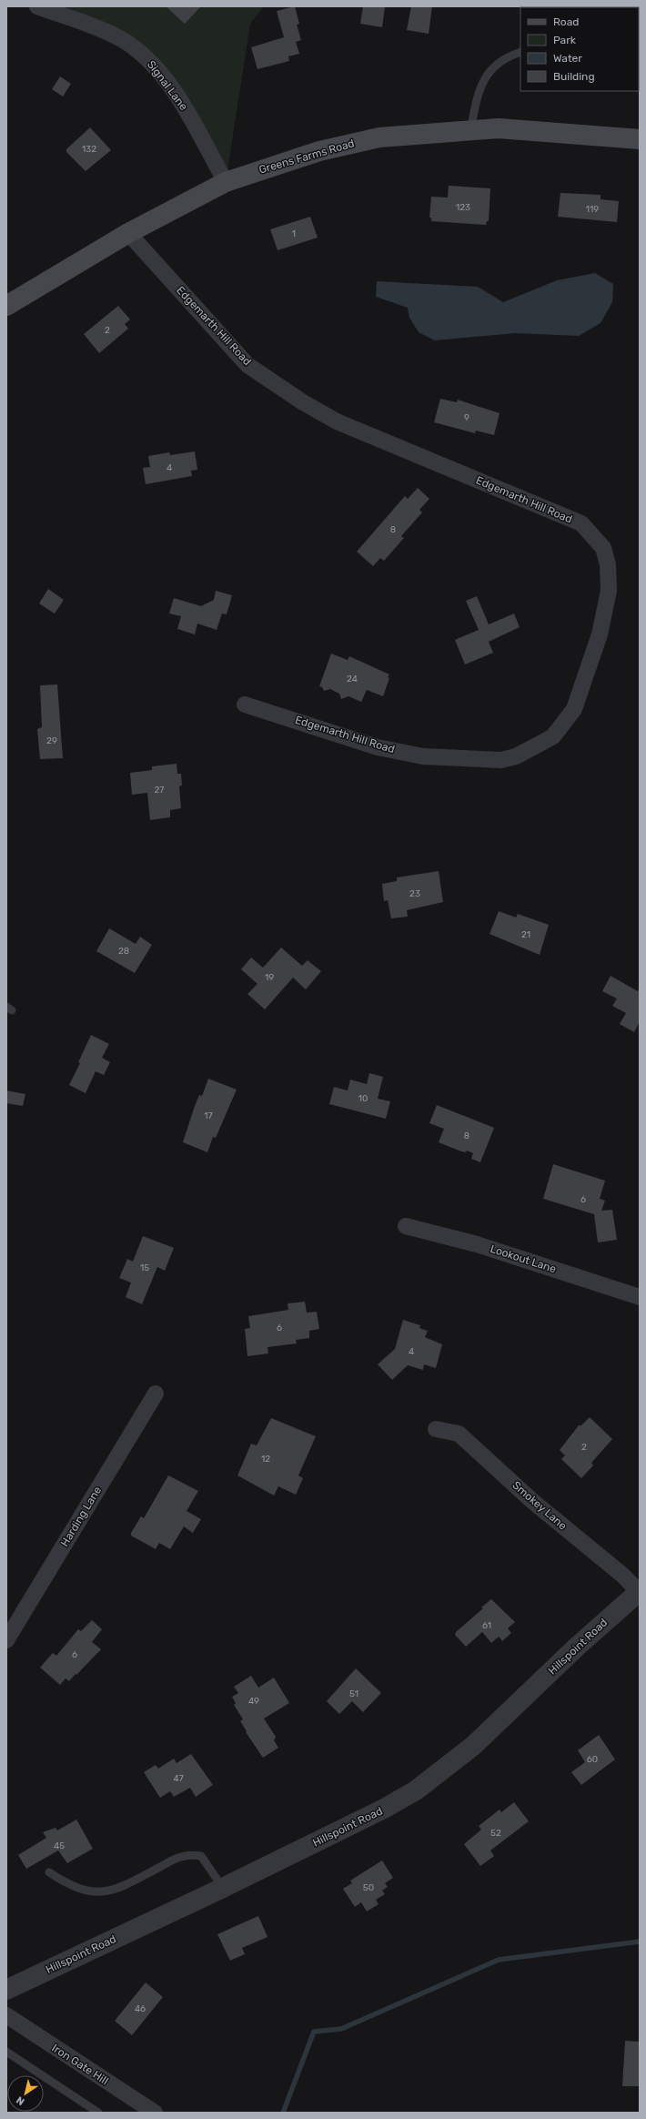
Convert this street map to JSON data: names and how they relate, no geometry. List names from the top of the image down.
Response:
{
  "streets": {
    "main road": ["Greens Farms Road"],
    "street": [
      "Signal Lane",
      "Edgemarth Hill Road",
      "Lookout Lane",
      "Smokey Lane",
      "Harding Lane",
      "Hillspoint Road",
      "Iron Gate Hill"
    ]
  },
  "crossings": [
    ["Signal Lane", "Greens Farms Road"],
    ["Greens Farms Road", "Edgemarth Hill Road"],
    ["Smokey Lane", "Hillspoint Road"]
  ],
  "house_numbers": [
    "132",
    "123",
    "119",
    "1",
    "2",
    "9",
    "4",
    "8",
    "24",
    "29",
    "27",
    "23",
    "21",
    "28",
    "19",
    "10",
    "17",
    "8",
    "6",
    "15",
    "6",
    "4",
    "2",
    "12",
    "61",
    "6",
    "51",
    "49",
    "60",
    "47",
    "52",
    "45",
    "50",
    "46"
  ],
  "legend": [
    "Road",
    "Park",
    "Water",
    "Building"
  ],
  "north": "bottom left"
}
